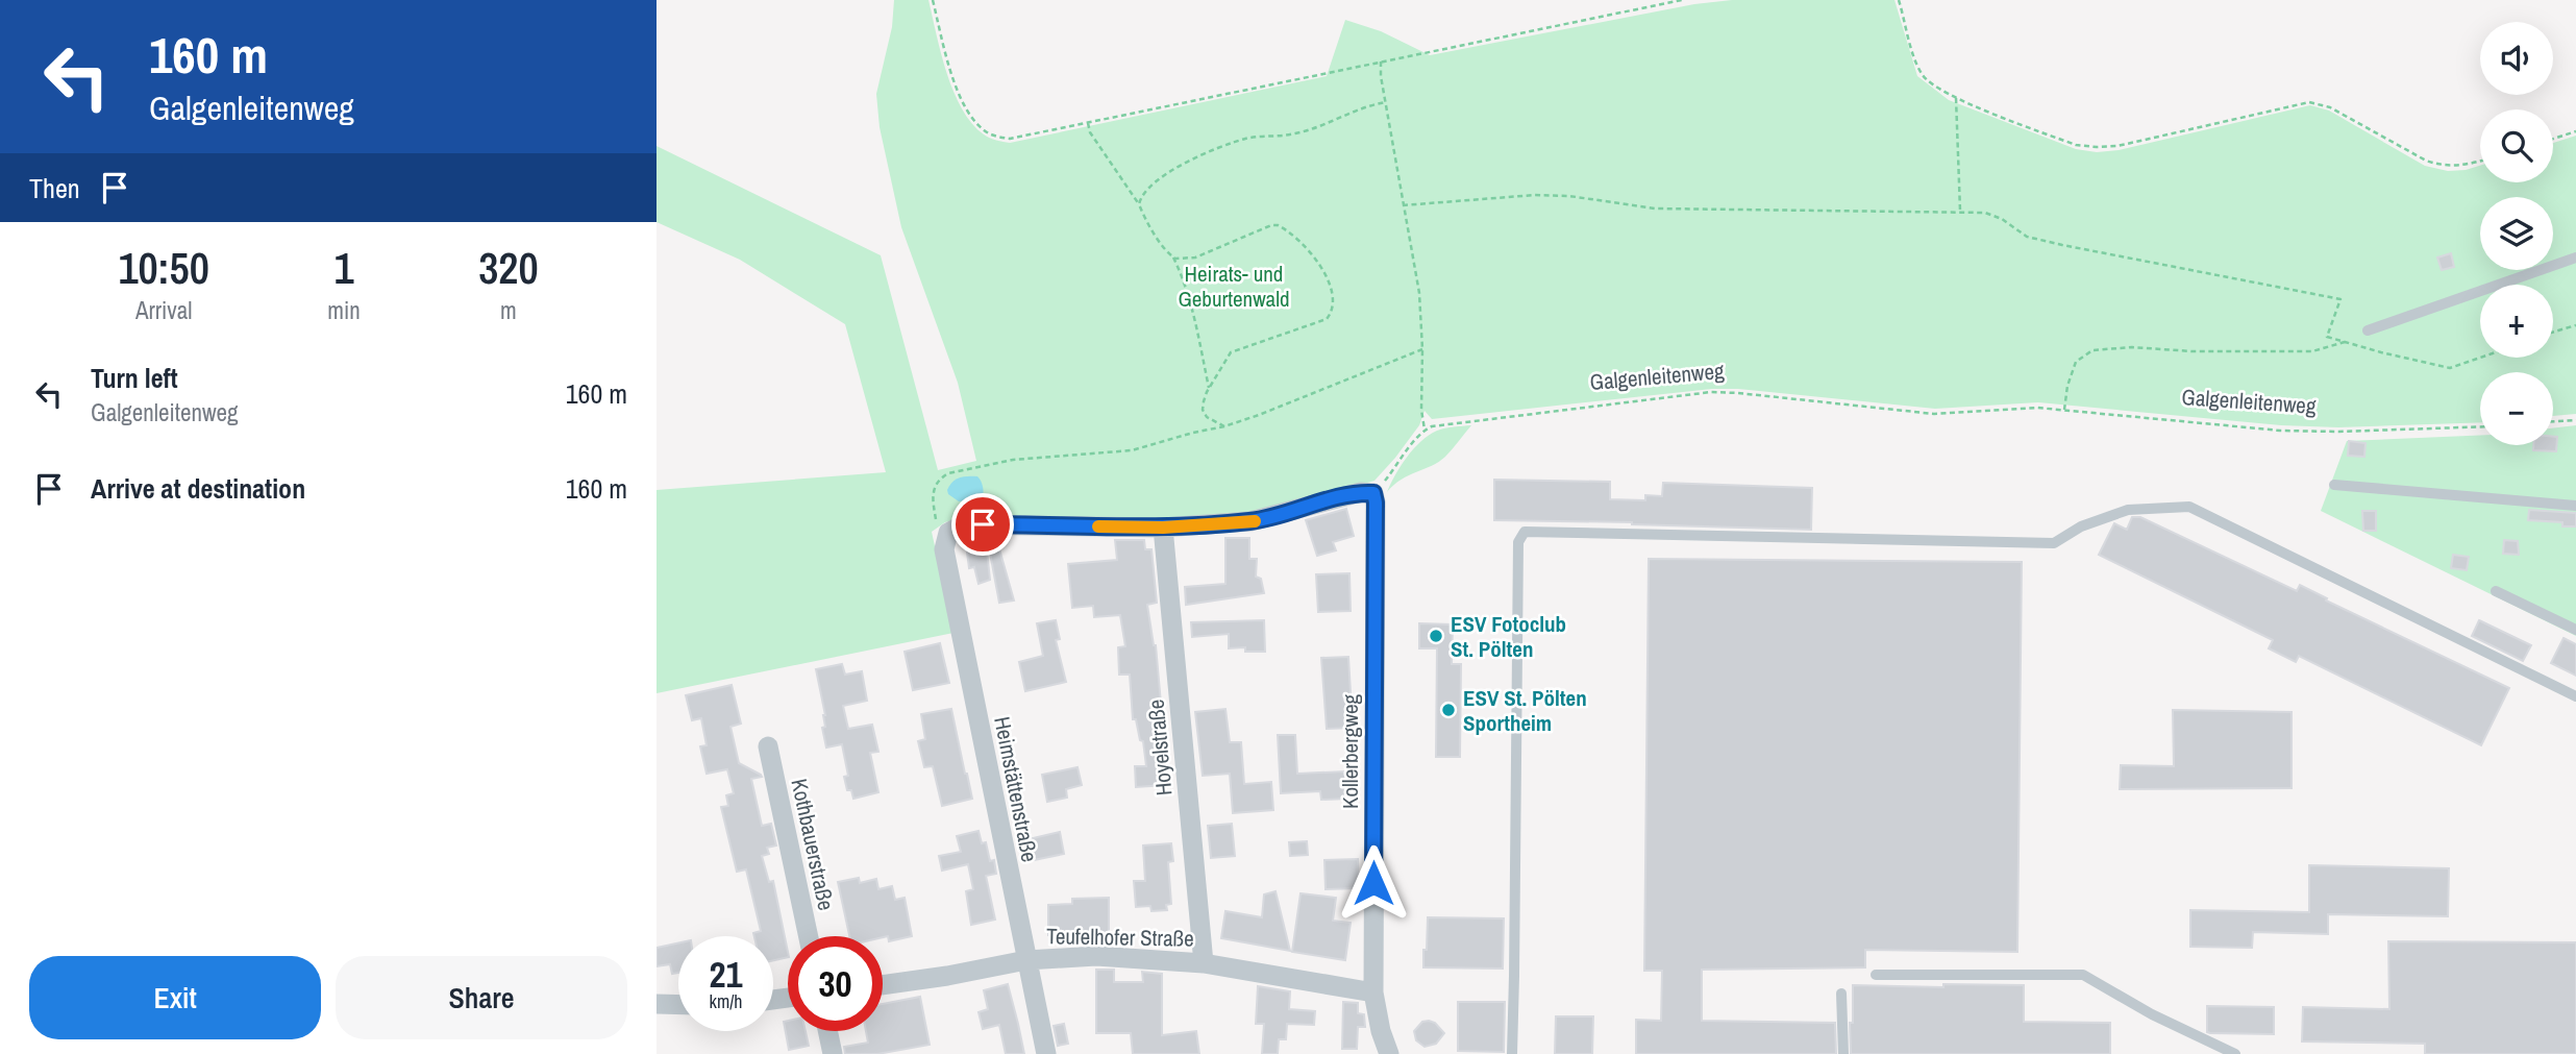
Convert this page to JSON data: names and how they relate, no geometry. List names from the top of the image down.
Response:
{
  "streets": {
    "street": [
      "Hoyelstraße",
      "Kollerbergweg",
      "Heimstättenstraße",
      "Kothbauerstraße",
      "Teufelhofer Straße"
    ],
    "path": ["Galgenleitenweg"]
  },
  "crossings": [
    ["Hoyelstraße", "Teufelhofer Straße"],
    ["Kollerbergweg", "Teufelhofer Straße"],
    ["Heimstättenstraße", "Teufelhofer Straße"]
  ],
  "parks": ["Heirats- und Geburtenwald"],
  "places": ["ESV Fotoclub St. Pölten", "ESV St. Pölten Sportheim"],
  "page": {
    "turn": ["160 m", "Galgenleitenweg"],
    "map_buttons": ["+", "−"],
    "then": "Then",
    "eta": [
      "10:50",
      "Arrival",
      "1",
      "min",
      "320",
      "m"
    ],
    "list": [
      {
        "name": "Turn left",
        "note": "Galgenleitenweg",
        "value": "160 m"
      },
      {
        "name": "Arrive at destination",
        "value": "160 m"
      }
    ],
    "speed": "21 km/h",
    "limit": "30",
    "buttons": ["Exit", "Share"]
  }
}
